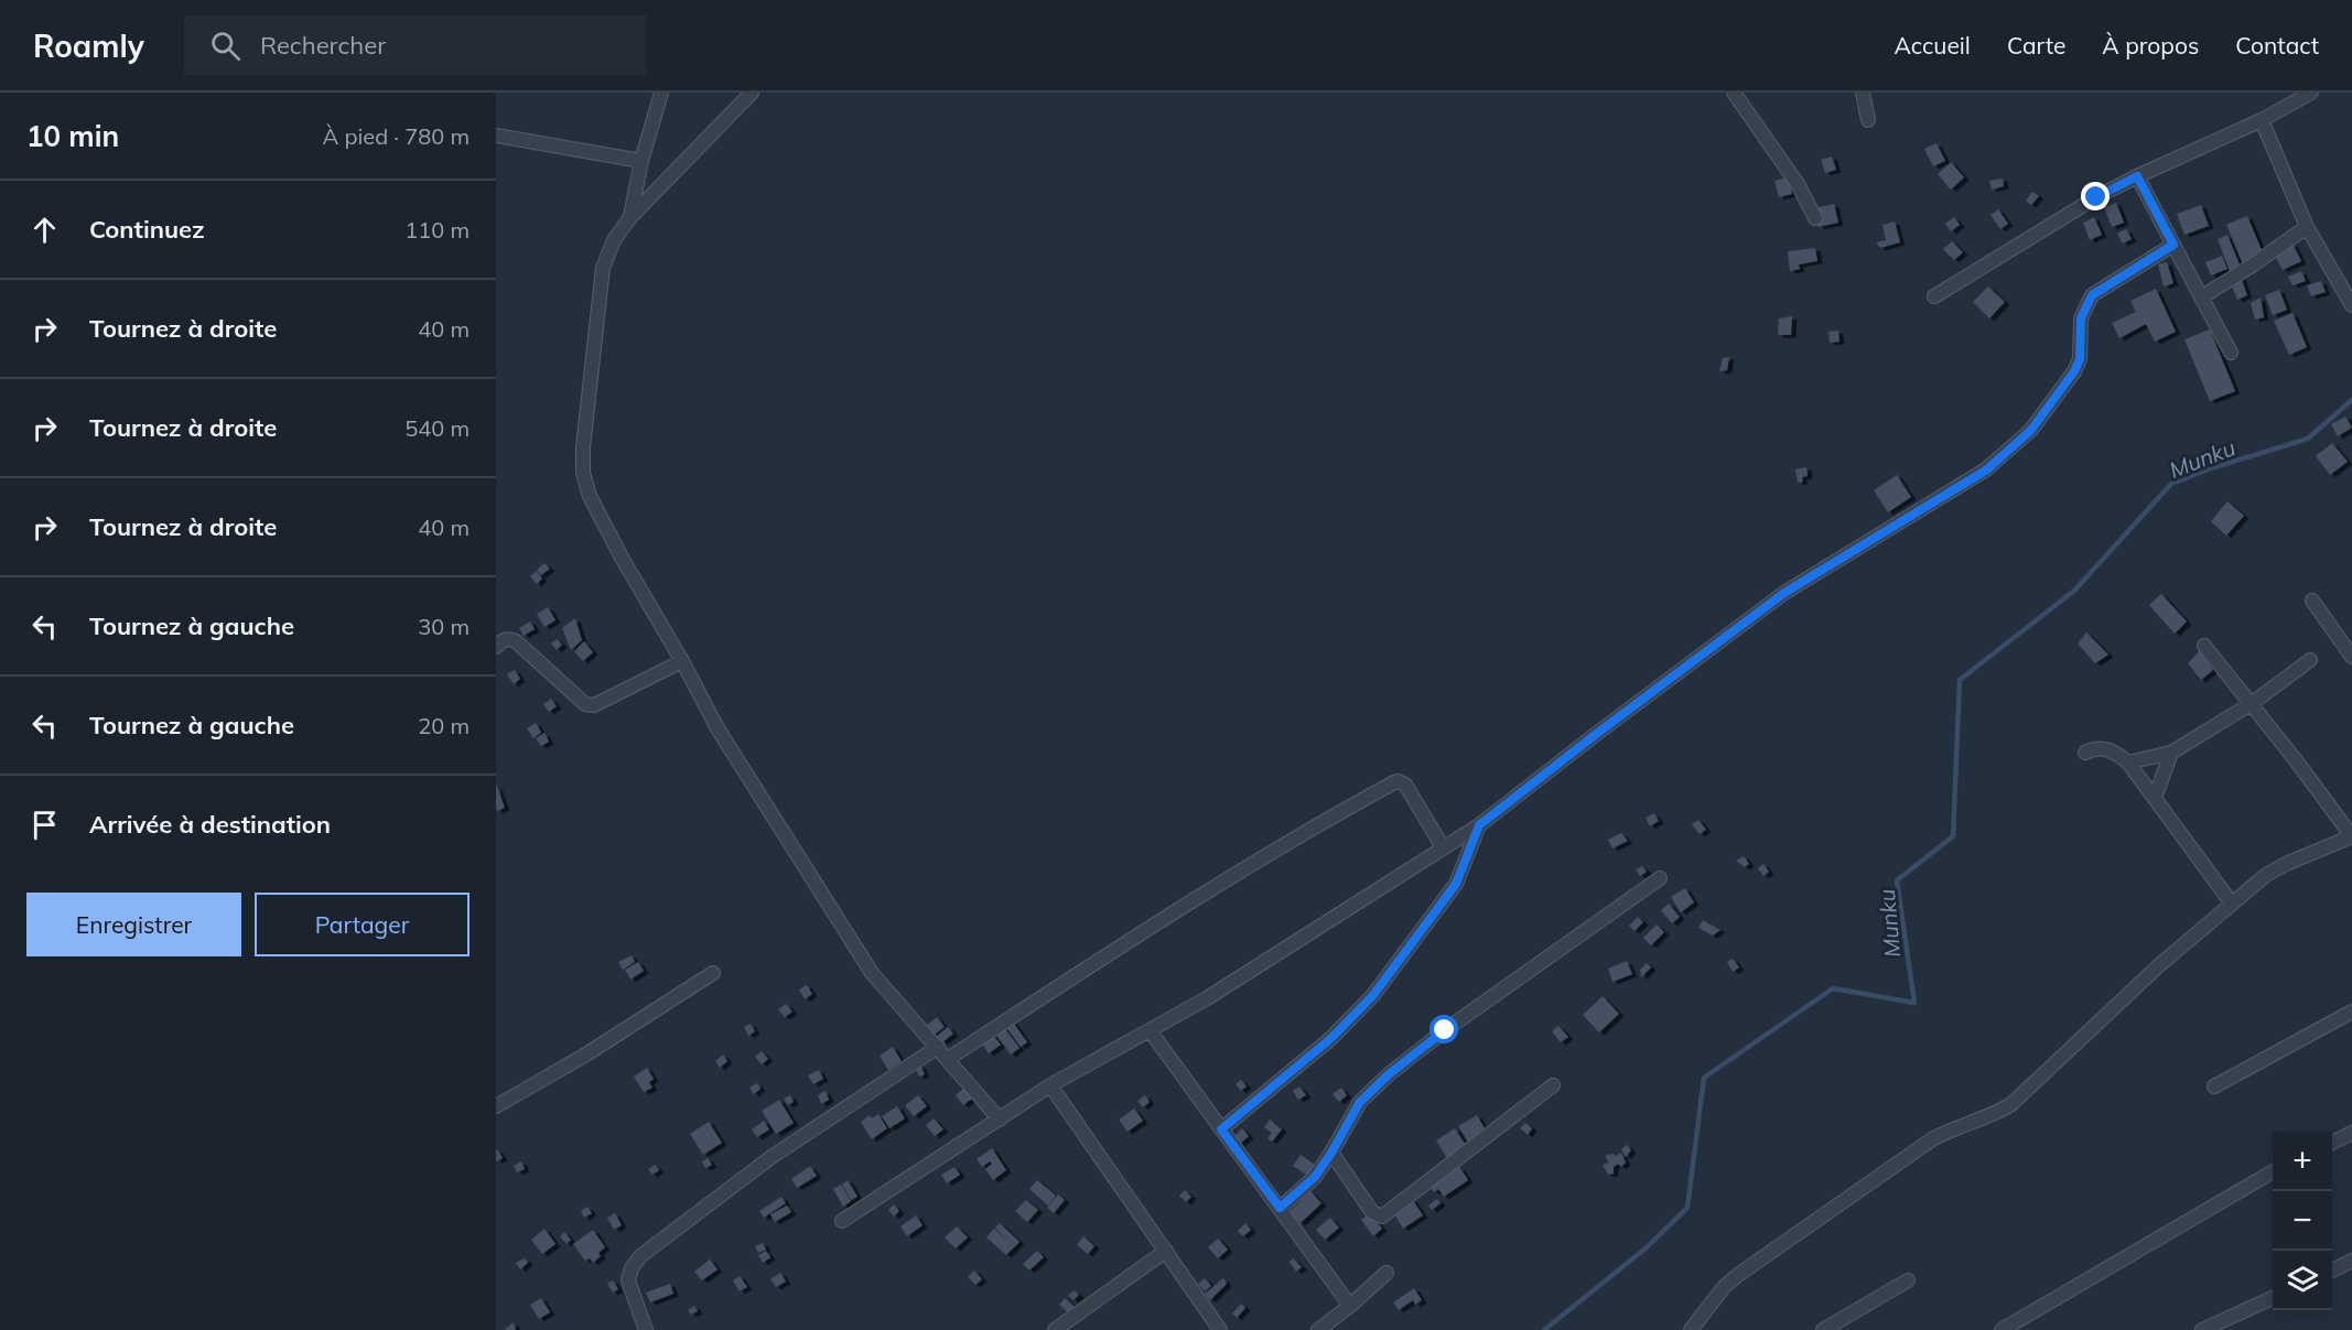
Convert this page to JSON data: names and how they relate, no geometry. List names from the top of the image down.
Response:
{
  "water": ["Munku"],
  "page": {
    "header": "Roamly",
    "search": "Rechercher",
    "nav": [
      "Accueil",
      "Carte",
      "À propos",
      "Contact"
    ],
    "heading": ["10 min", "À pied · 780 m"],
    "list": [
      ["Continuez", "110 m"],
      ["Tournez à droite", "40 m"],
      ["Tournez à droite", "540 m"],
      ["Tournez à droite", "40 m"],
      ["Tournez à gauche", "30 m"],
      ["Tournez à gauche", "20 m"],
      "Arrivée à destination"
    ],
    "buttons": ["Enregistrer", "Partager"],
    "map_buttons": ["+", "−"]
  }
}
